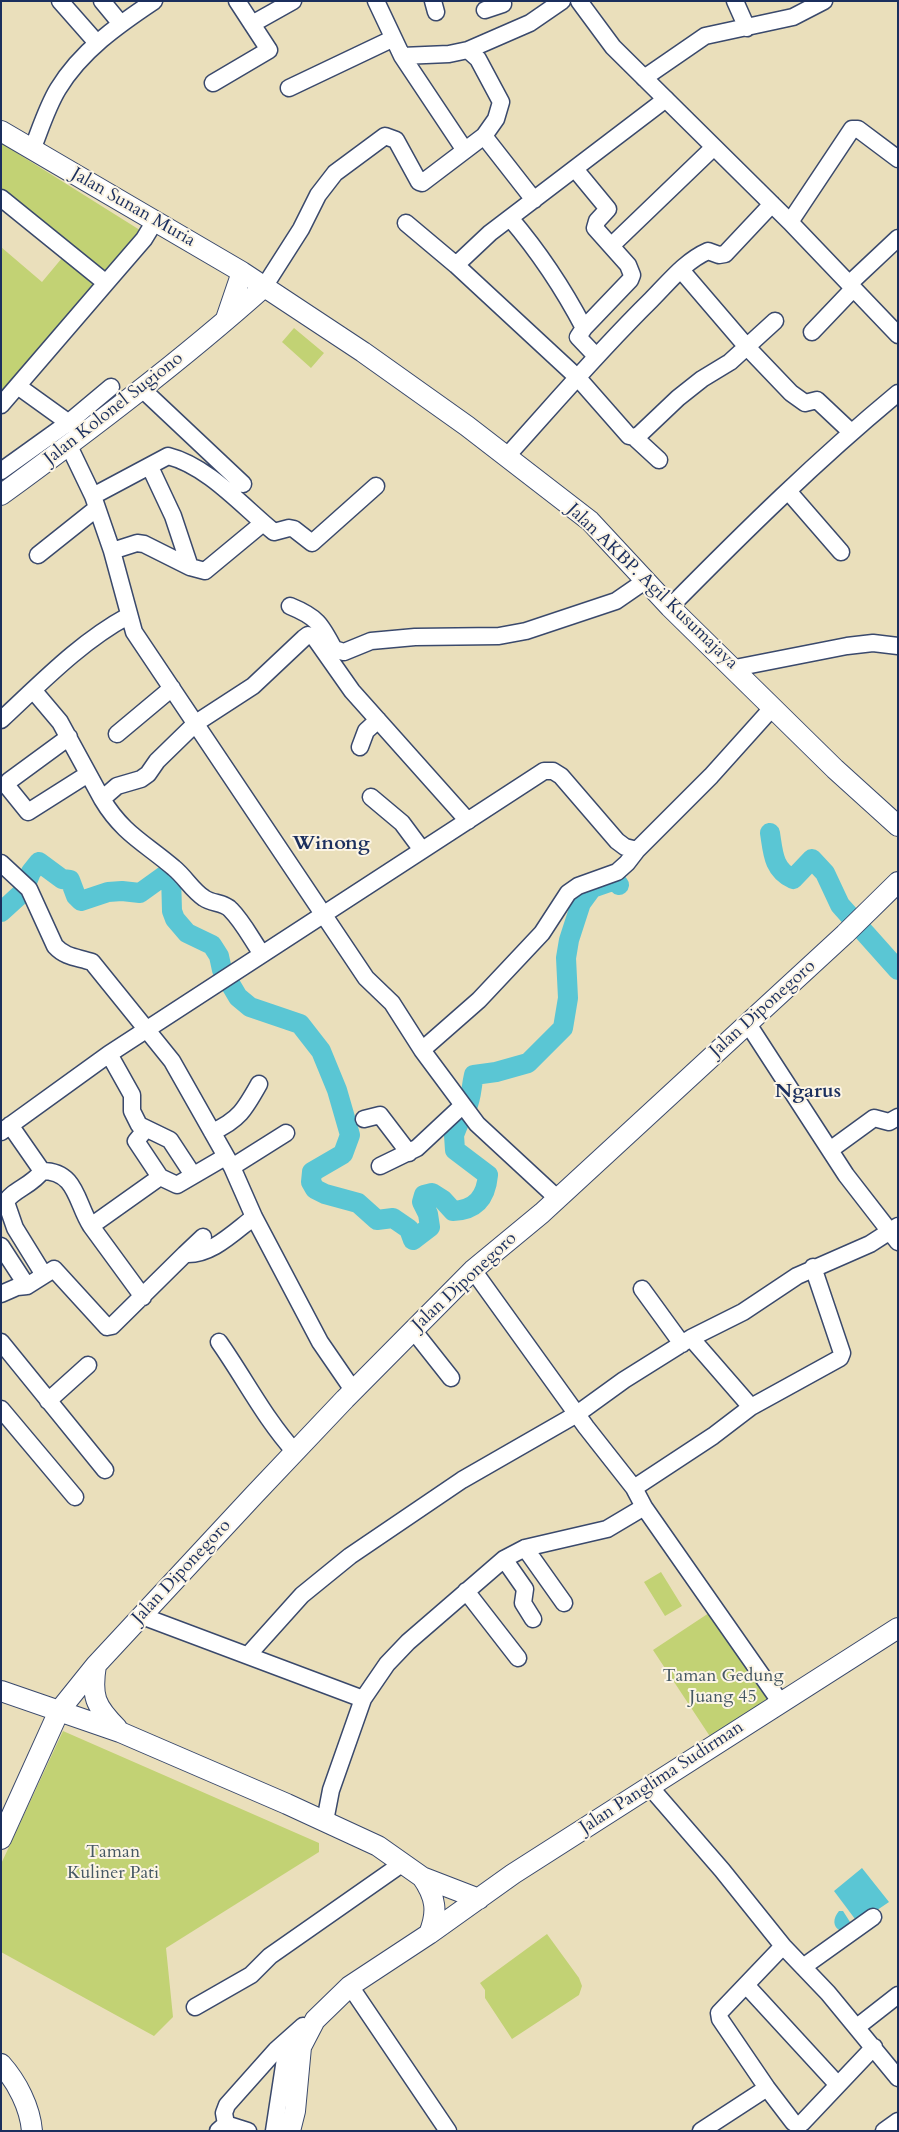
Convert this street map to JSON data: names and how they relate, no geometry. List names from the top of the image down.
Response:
{
  "streets": {
    "main road": [
      "Jalan Sunan Muria",
      "Jalan Kolonel Sugiono",
      "Jalan AKBP. Agil Kusumajaya",
      "Jalan Diponegoro",
      "Jalan Panglima Sudirman"
    ]
  },
  "crossings": [
    ["Jalan Sunan Muria", "Jalan Kolonel Sugiono"],
    ["Jalan Sunan Muria", "Jalan AKBP. Agil Kusumajaya"],
    ["Jalan Kolonel Sugiono", "Jalan AKBP. Agil Kusumajaya"]
  ],
  "districts": ["Winong", "Ngarus"],
  "parks": ["Taman Gedung Juang 45", "Taman Kuliner Pati"]
}
